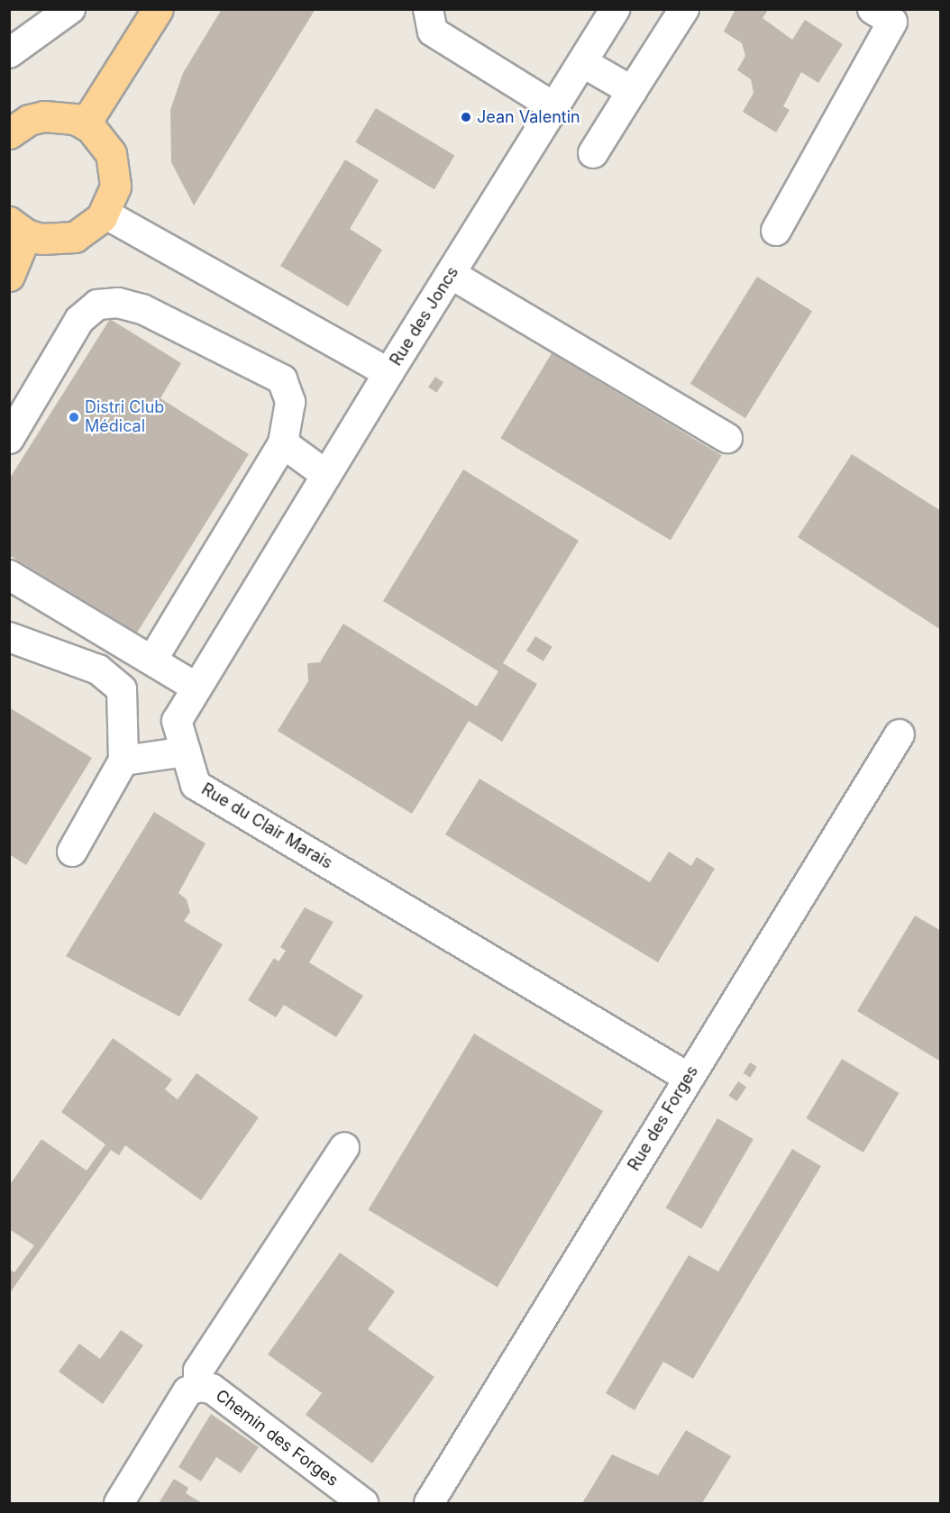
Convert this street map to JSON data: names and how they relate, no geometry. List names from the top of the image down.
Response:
{
  "streets": {
    "street": [
      "Rue des Joncs",
      "Rue du Clair Marais",
      "Rue des Forges",
      "Chemin des Forges"
    ]
  },
  "crossings": [
    ["Rue des Joncs", "Rue du Clair Marais"],
    ["Rue du Clair Marais", "Rue des Forges"]
  ],
  "places": ["Jean Valentin", "Distri Club Médical"]
}
